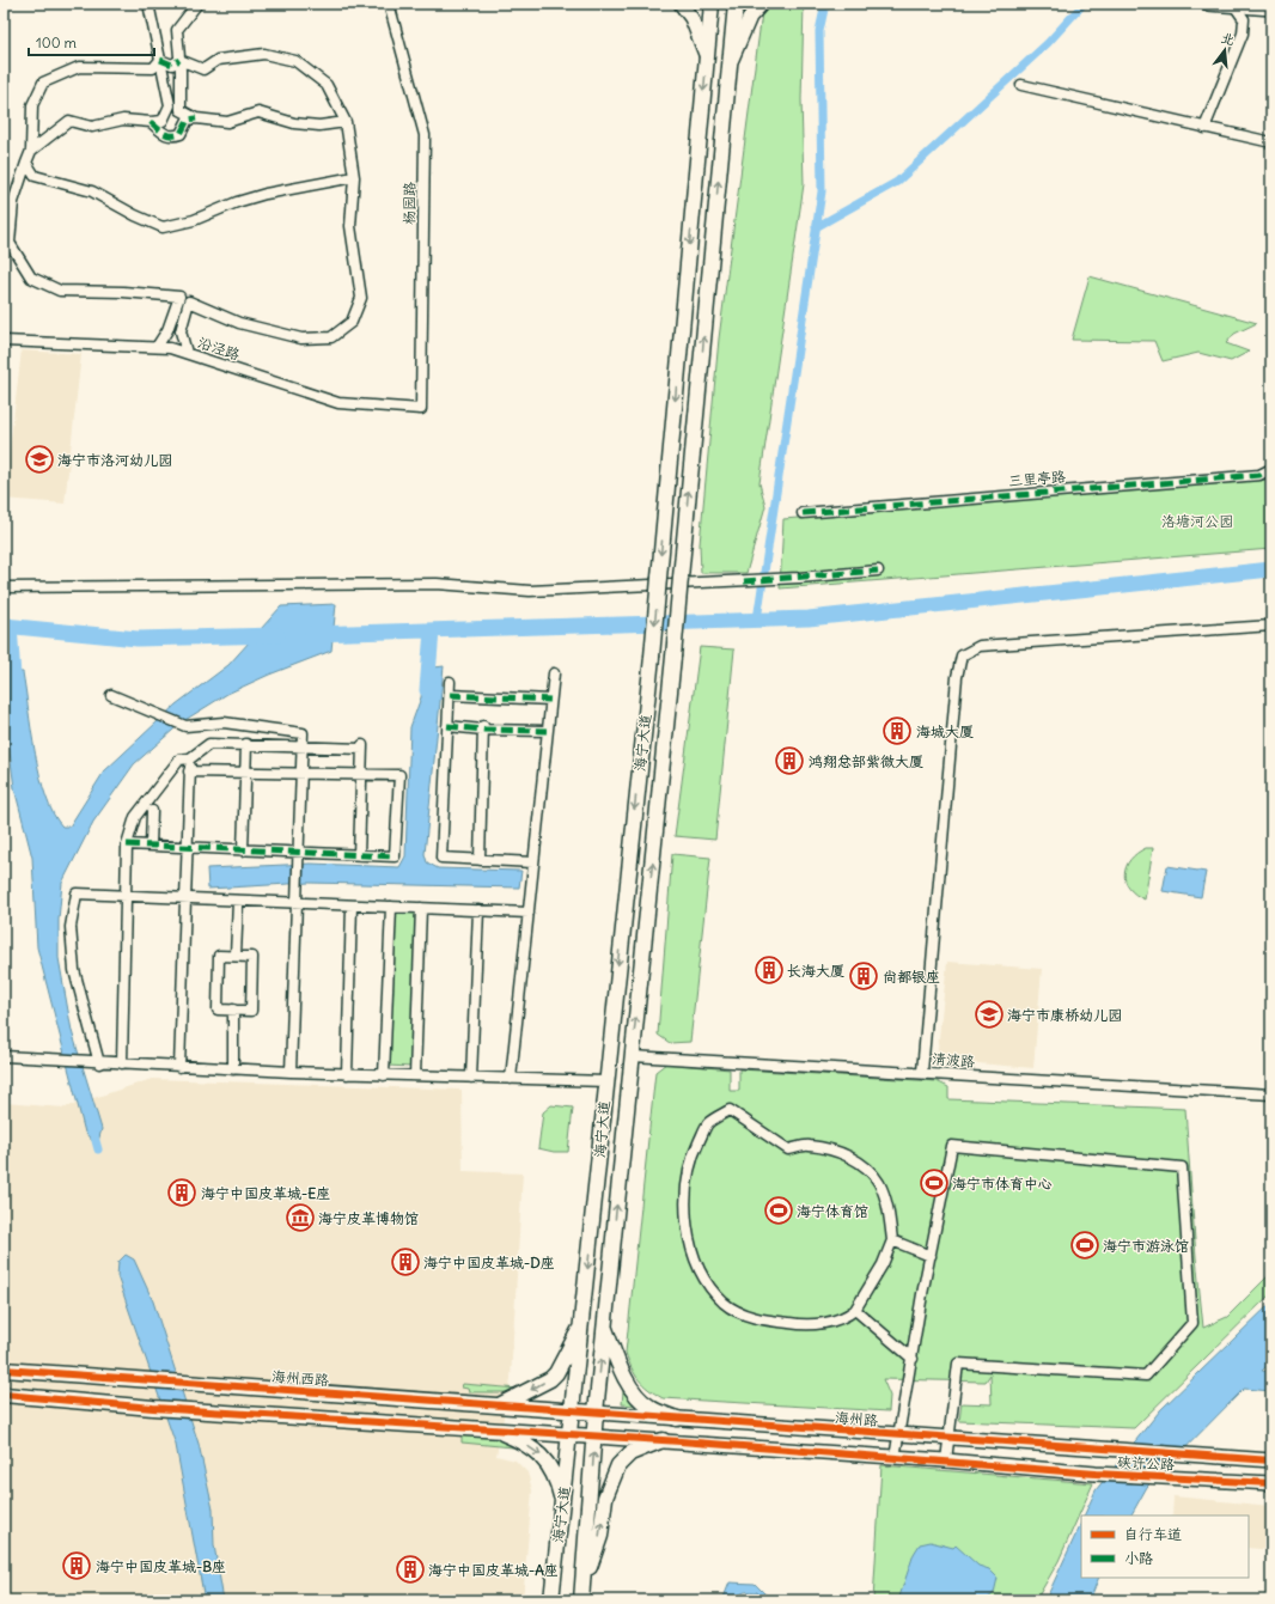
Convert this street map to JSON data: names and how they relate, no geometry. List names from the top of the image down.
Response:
{
  "streets": {
    "highway": ["海宁大道", "海州西路"],
    "main road": ["海州路", "硖许公路"],
    "street": [
      "杨园路",
      "沿泾路",
      "三里亭路",
      "清波路"
    ]
  },
  "crossings": [
    ["杨园路", "沿泾路"],
    ["海宁大道", "清波路"],
    ["海宁大道", "海州西路"],
    ["海宁大道", "海州路"],
    ["海州西路", "海州路"],
    ["海州路", "硖许公路"]
  ],
  "parks": ["洛塘河公园"],
  "places": {
    "school or university": ["海宁市洛河幼儿园", "海宁市康桥幼儿园"],
    "building": [
      "海城大厦",
      "鸿翔总部紫微大厦",
      "长海大厦",
      "尚都银座",
      "海宁中国皮革城-E座",
      "海宁中国皮革城-D座",
      "海宁中国皮革城-B座",
      "海宁中国皮革城-A座"
    ],
    "sports": ["海宁市体育中心", "海宁体育馆", "海宁市游泳馆"],
    "museum": ["海宁皮革博物馆"]
  },
  "legend": ["自行车道", "小路"],
  "scale_bar": "100 m",
  "north": "top"
}
